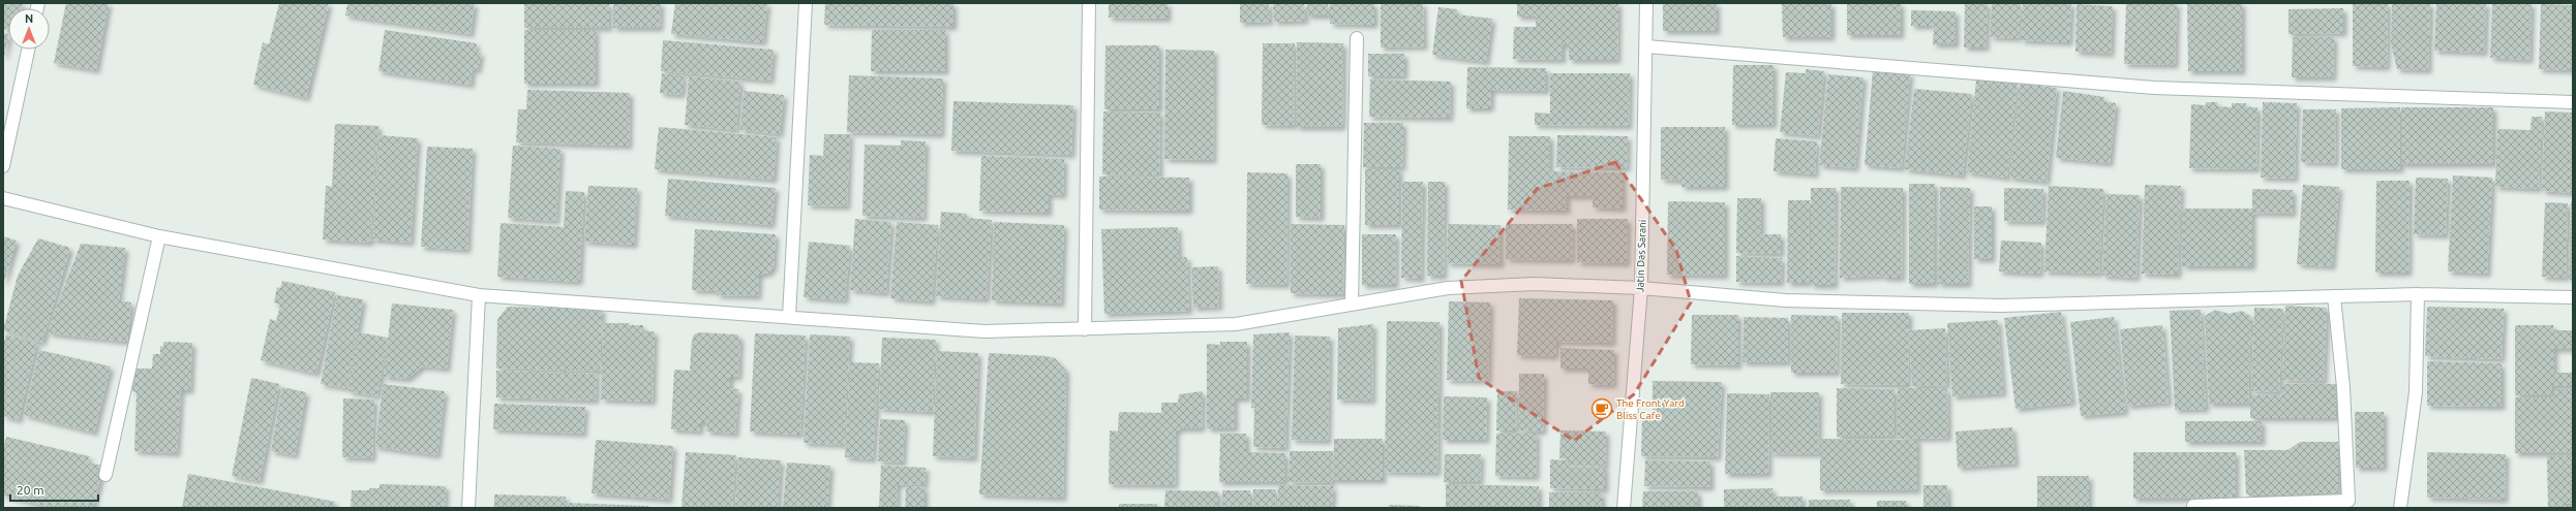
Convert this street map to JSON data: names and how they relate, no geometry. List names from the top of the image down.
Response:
{
  "streets": {
    "street": ["Jatin Das Sarani"]
  },
  "places": {
    "cafe": ["The Front Yard Bliss Cafe"]
  },
  "scale_bar": "20 m",
  "north": "top"
}
